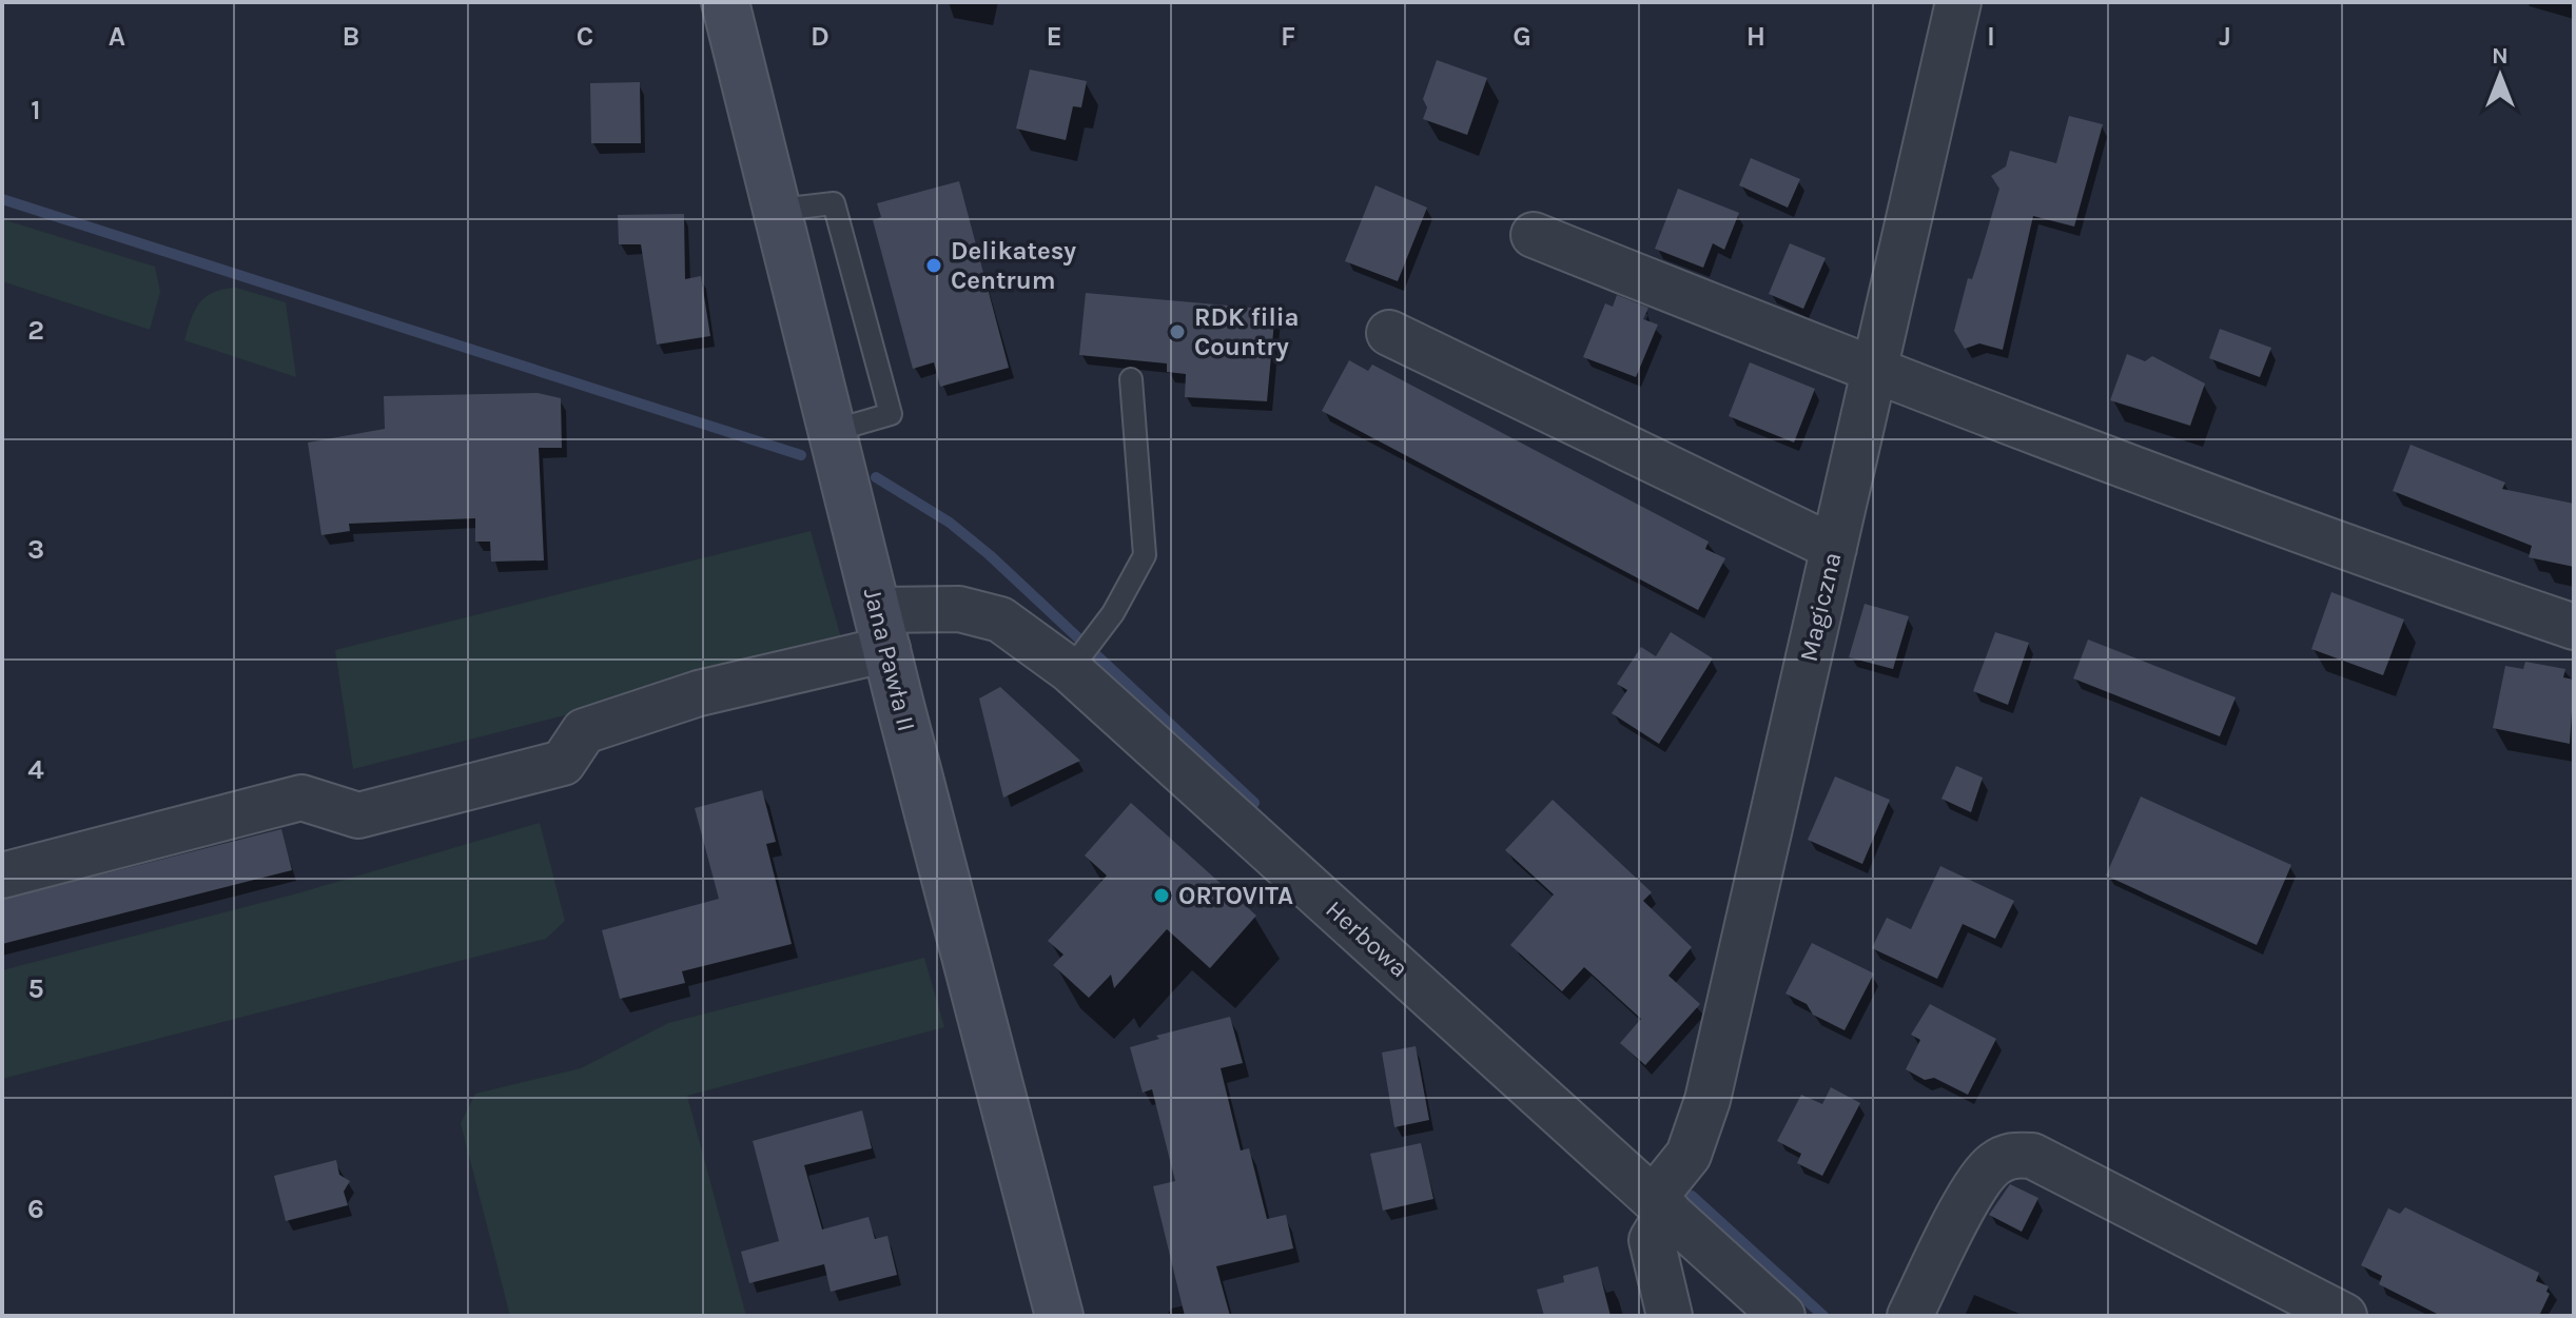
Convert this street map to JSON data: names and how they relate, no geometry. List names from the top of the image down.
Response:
{
  "streets": {
    "street": ["Magiczna", "Jana Pawła II", "Herbowa"]
  },
  "crossings": [
    ["Magiczna", "Herbowa"],
    ["Jana Pawła II", "Herbowa"]
  ],
  "places": ["Delikatesy Centrum", "RDK filia Country", "ORTOVITA"],
  "north": "top",
  "grid": {
    "columns": [
      "A",
      "B",
      "C",
      "D",
      "E",
      "F",
      "G",
      "H",
      "I",
      "J"
    ],
    "rows": [
      "1",
      "2",
      "3",
      "4",
      "5",
      "6"
    ]
  }
}
